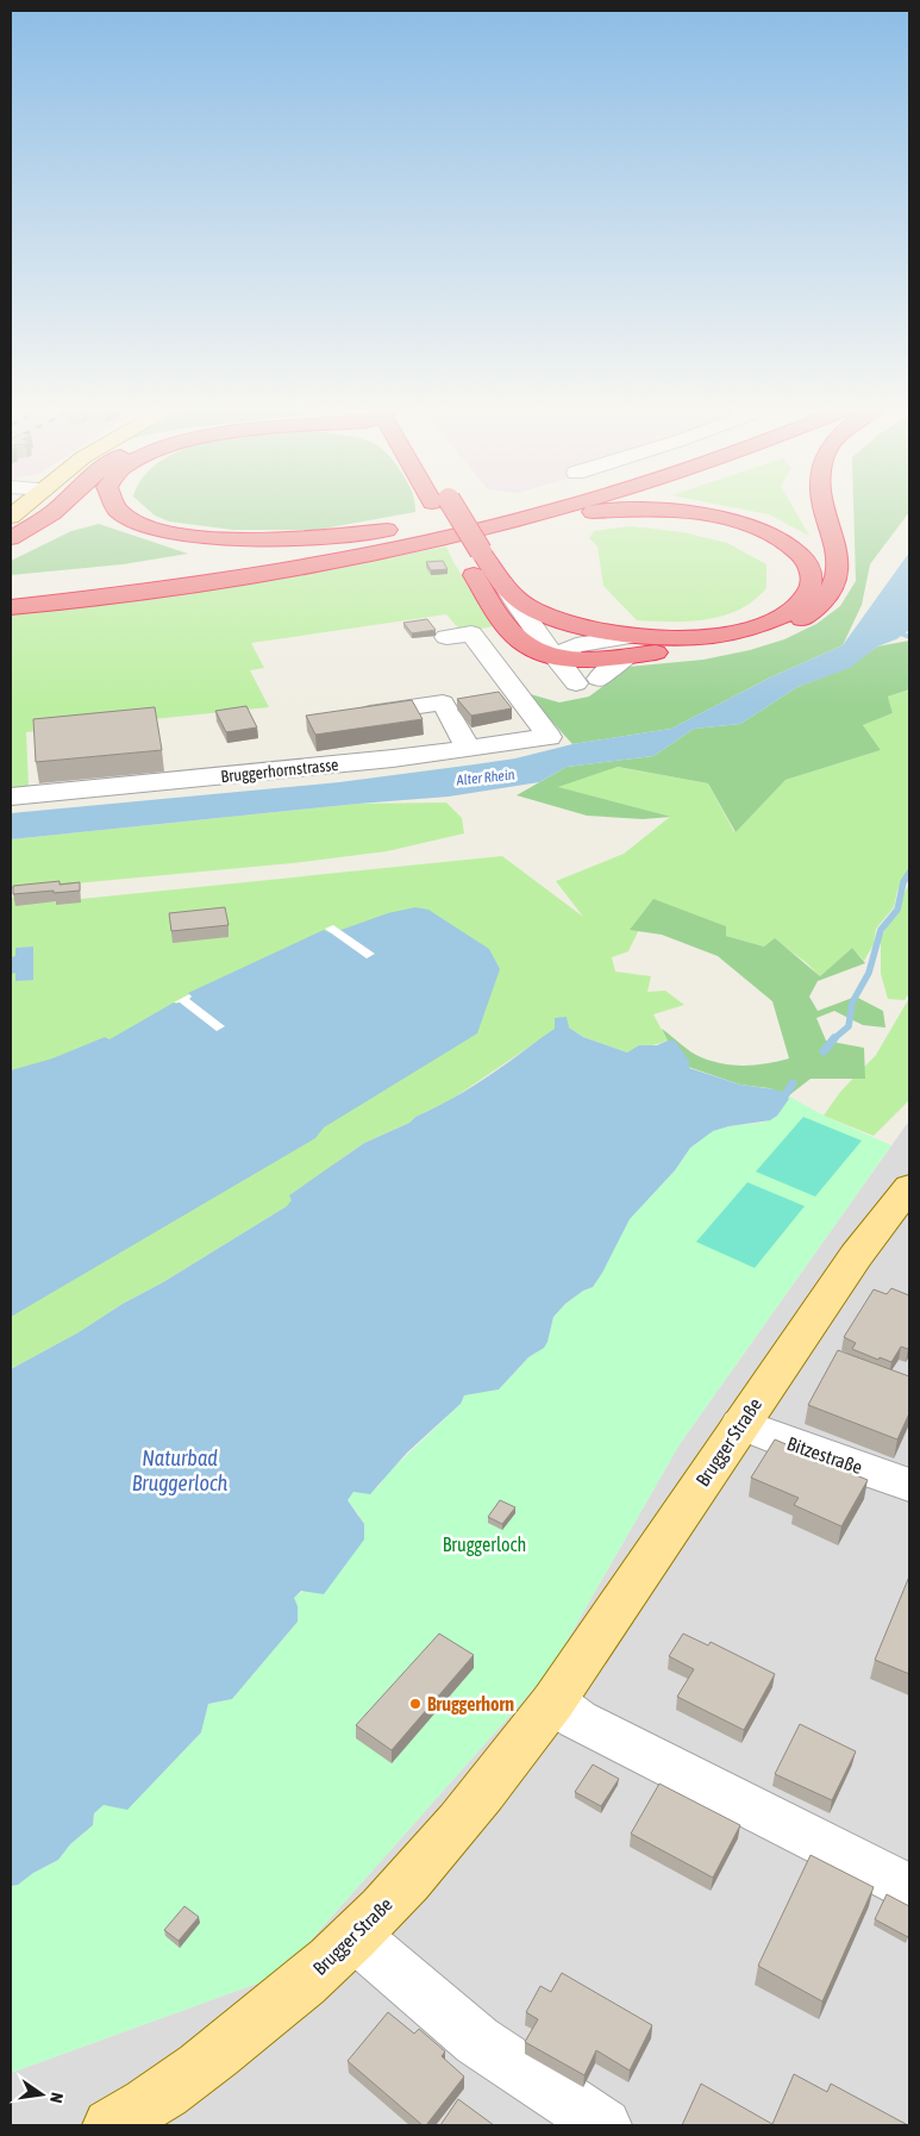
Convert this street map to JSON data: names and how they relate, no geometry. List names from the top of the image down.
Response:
{
  "streets": {
    "main road": ["Brugger Straße"],
    "street": ["Bruggerhornstrasse", "Bitzestraße"]
  },
  "crossings": [
    ["Brugger Straße", "Bitzestraße"]
  ],
  "water": ["Alter Rhein", "Naturbad Bruggerloch"],
  "parks": ["Bruggerloch"],
  "places": ["Bruggerhorn"],
  "north": "right"
}
